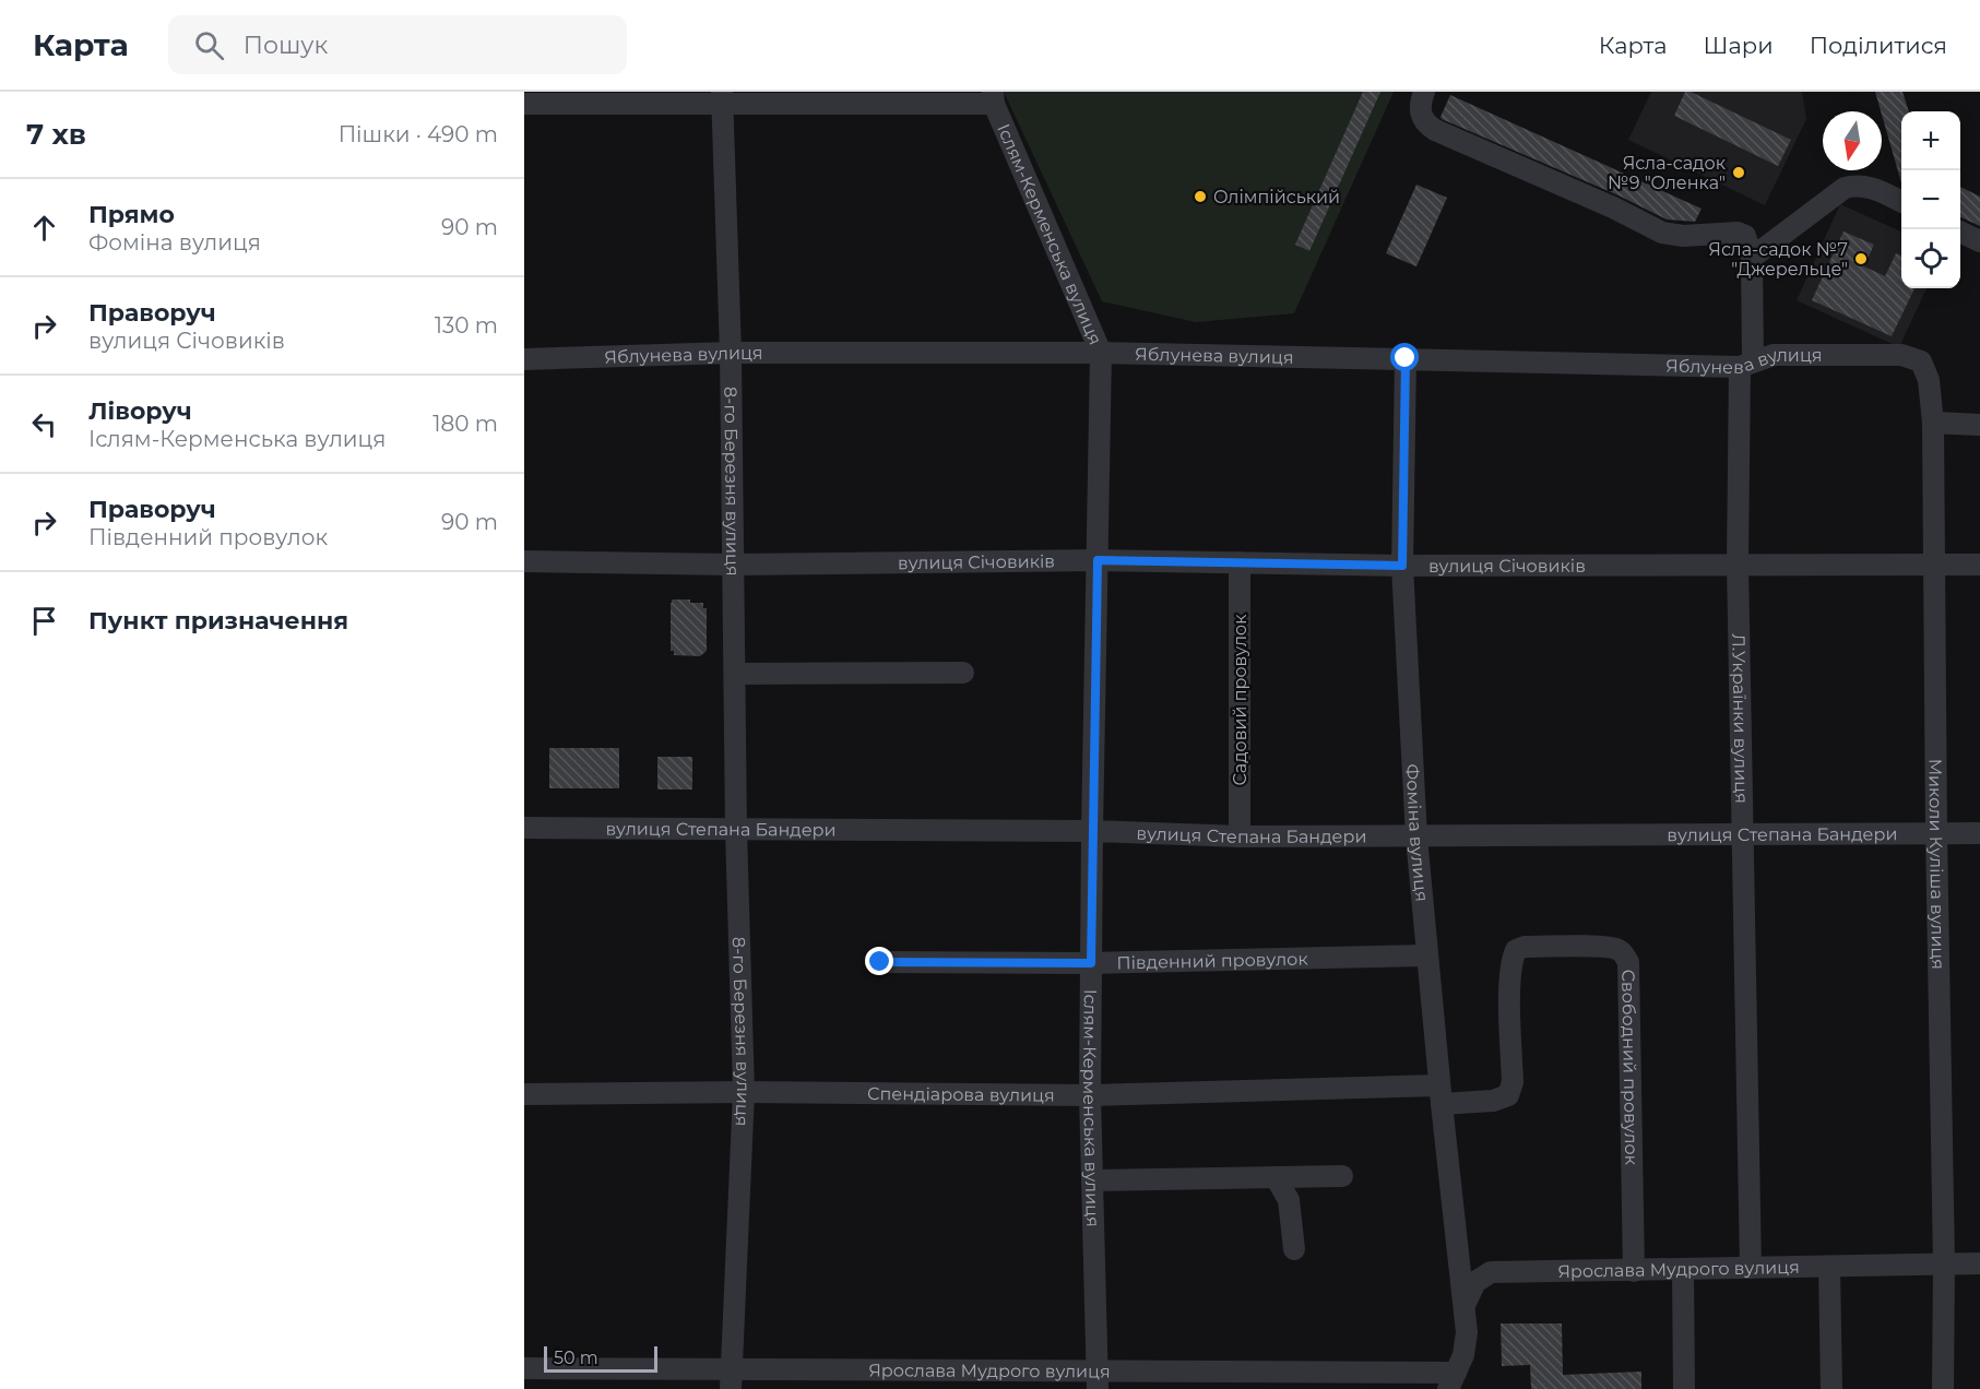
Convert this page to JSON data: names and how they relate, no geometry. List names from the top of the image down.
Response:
{
  "streets": {
    "street": [
      "Іслям-Керменська вулиця",
      "Яблунева вулиця",
      "8-го Березня вулиця",
      "вулиця Січовиків",
      "Садовий провулок",
      "Л.Українки вулиця",
      "вулиця Степана Бандери",
      "Фоміна вулиця",
      "Миколи Куліша вулиця",
      "Південний провулок",
      "Свободний провулок",
      "Спендіарова вулиця",
      "Ярослава Мудрого вулиця"
    ]
  },
  "crossings": [
    ["Іслям-Керменська вулиця", "Яблунева вулиця"],
    ["Іслям-Керменська вулиця", "вулиця Січовиків"],
    ["Іслям-Керменська вулиця", "вулиця Степана Бандери"],
    ["Іслям-Керменська вулиця", "Південний провулок"],
    ["Іслям-Керменська вулиця", "Спендіарова вулиця"],
    ["Іслям-Керменська вулиця", "Ярослава Мудрого вулиця"],
    ["Яблунева вулиця", "8-го Березня вулиця"],
    ["Яблунева вулиця", "Л.Українки вулиця"],
    ["Яблунева вулиця", "Фоміна вулиця"],
    ["Яблунева вулиця", "Миколи Куліша вулиця"],
    ["8-го Березня вулиця", "вулиця Січовиків"],
    ["8-го Березня вулиця", "вулиця Степана Бандери"],
    ["8-го Березня вулиця", "Спендіарова вулиця"],
    ["8-го Березня вулиця", "Ярослава Мудрого вулиця"],
    ["вулиця Січовиків", "Садовий провулок"],
    ["вулиця Січовиків", "Л.Українки вулиця"],
    ["вулиця Січовиків", "Фоміна вулиця"],
    ["вулиця Січовиків", "Миколи Куліша вулиця"],
    ["Садовий провулок", "вулиця Степана Бандери"],
    ["Л.Українки вулиця", "вулиця Степана Бандери"],
    ["Л.Українки вулиця", "Ярослава Мудрого вулиця"],
    ["вулиця Степана Бандери", "Фоміна вулиця"],
    ["вулиця Степана Бандери", "Миколи Куліша вулиця"],
    ["Фоміна вулиця", "Південний провулок"],
    ["Фоміна вулиця", "Свободний провулок"],
    ["Фоміна вулиця", "Спендіарова вулиця"],
    ["Фоміна вулиця", "Ярослава Мудрого вулиця"],
    ["Миколи Куліша вулиця", "Ярослава Мудрого вулиця"],
    ["Свободний провулок", "Спендіарова вулиця"],
    ["Свободний провулок", "Ярослава Мудрого вулиця"]
  ],
  "places": ["Ясла-садок №9 \"Оленка\"", "Олімпійський", "Ясла-садок №7 \"Джерельце\""],
  "scale_bar": "50 m",
  "north": "bottom",
  "page": {
    "header": "Карта",
    "search": "Пошук",
    "nav": ["Карта", "Шари", "Поділитися"],
    "heading": ["7 хв", "Пішки · 490 m"],
    "map_buttons": ["+", "−"],
    "list": [
      ["Прямо", "Фоміна вулиця", "90 m"],
      ["Праворуч", "вулиця Січовиків", "130 m"],
      ["Ліворуч", "Іслям-Керменська вулиця", "180 m"],
      ["Праворуч", "Південний провулок", "90 m"],
      "Пункт призначення"
    ],
    "scale": "50 m"
  }
}
